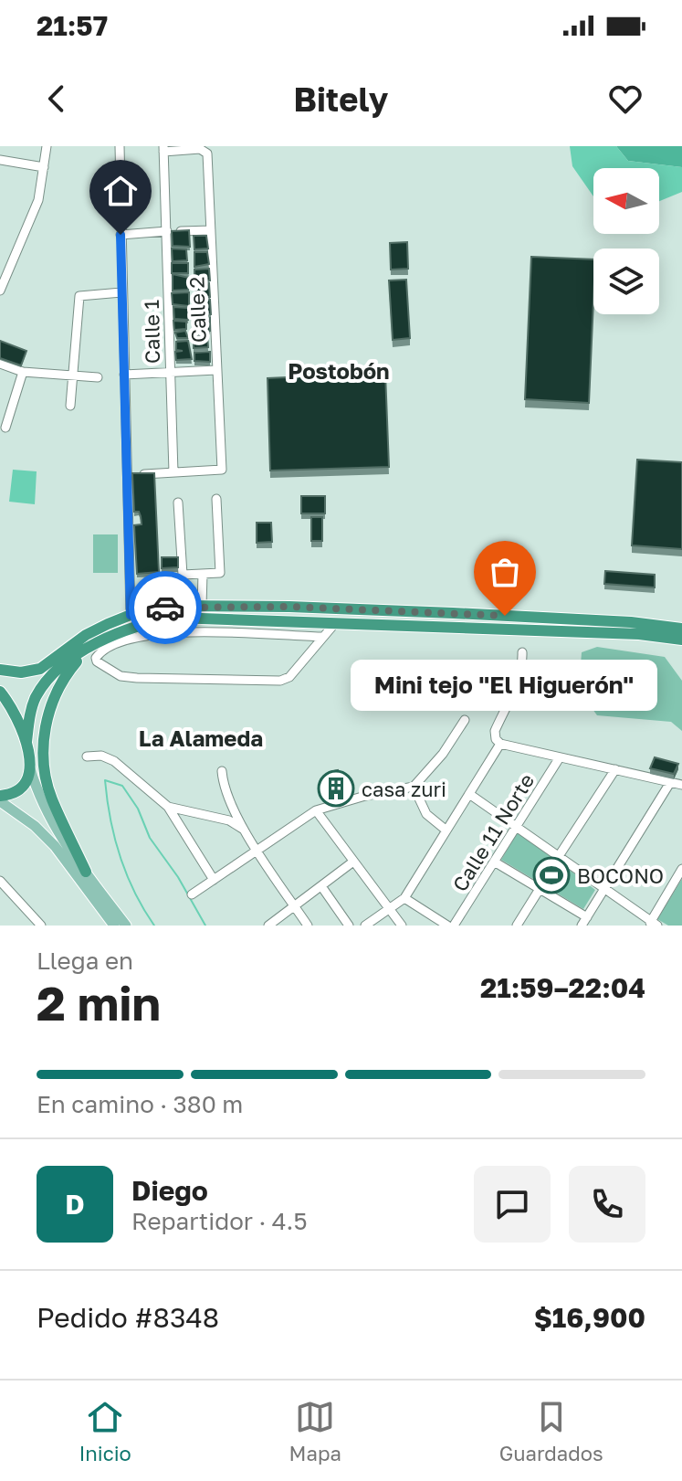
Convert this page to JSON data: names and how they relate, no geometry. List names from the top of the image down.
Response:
{
  "streets": {
    "street": ["Calle 2", "Calle 1", "Calle 11 Norte"]
  },
  "crossings": [
    ["Calle 2", "Calle 1"]
  ],
  "districts": ["Postobón", "La Alameda"],
  "places": {
    "other": ["Mini tejo \"El Higuerón\""],
    "building": ["casa zuri"],
    "sports": ["BOCONO"]
  },
  "north": "left",
  "page": {
    "status": "21:57",
    "header": "Bitely",
    "bubble": "Mini tejo \"El Higuerón\"",
    "heading": ["2 min", "Llega en", "21:59–22:04"],
    "panel": [
      "Diego",
      "Repartidor · 4.5",
      "Pedido #8348",
      "$16,900"
    ],
    "bar": "En camino · 380 m",
    "round": "D",
    "tabs": ["Inicio", "Mapa", "Guardados"]
  }
}
